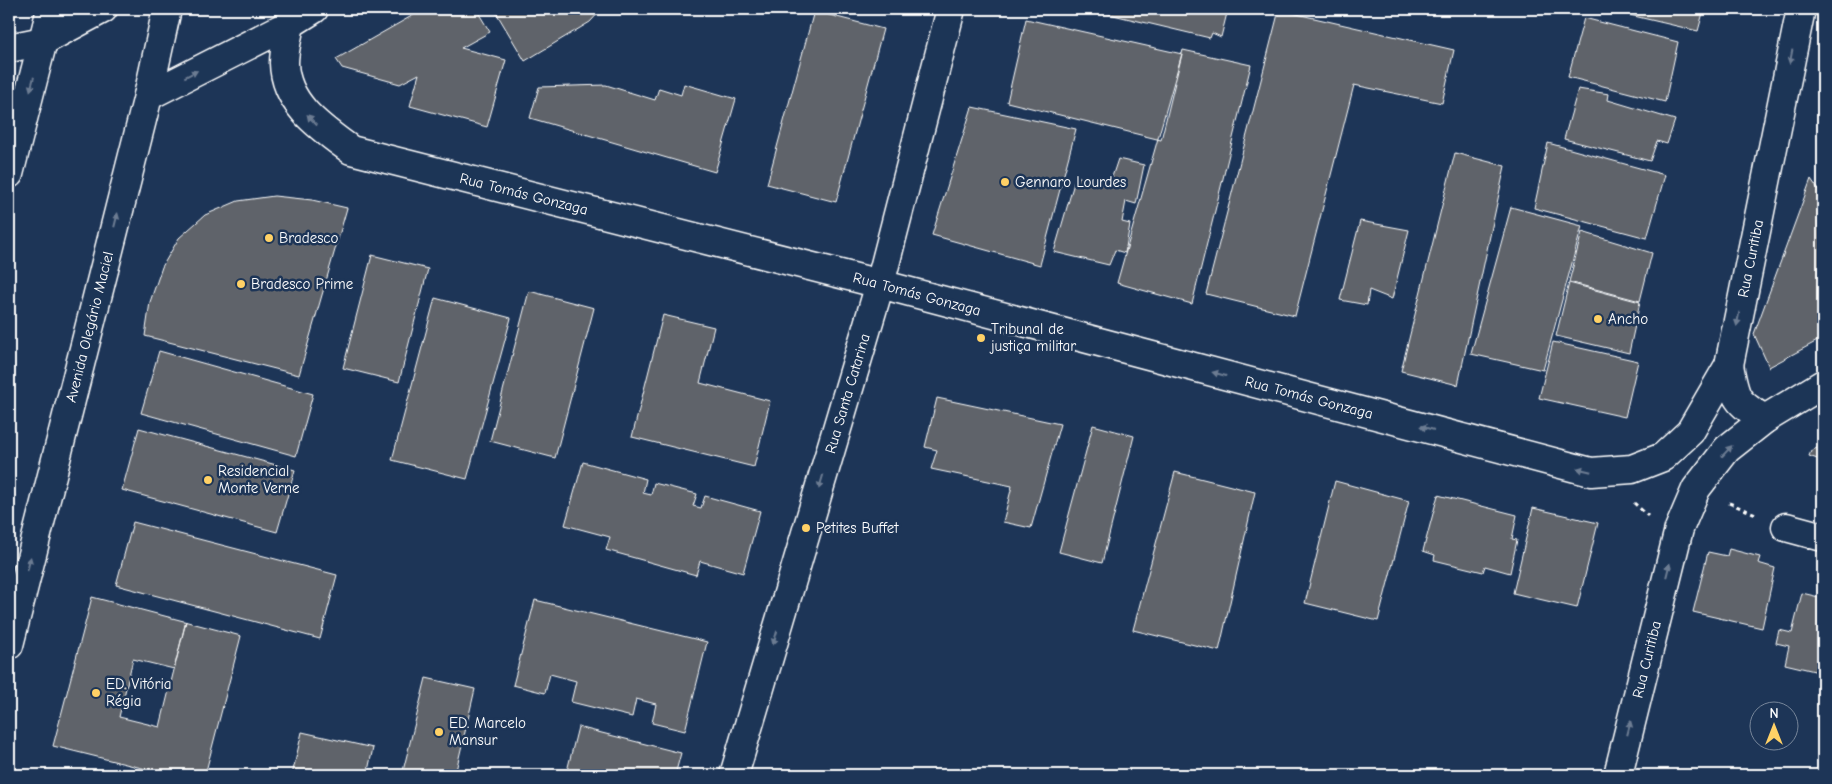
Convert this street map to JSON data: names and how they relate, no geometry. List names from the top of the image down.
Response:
{
  "streets": {
    "street": [
      "Rua Tomás Gonzaga",
      "Rua Curitiba",
      "Avenida Olegário Maciel",
      "Rua Santa Catarina"
    ]
  },
  "crossings": [
    ["Rua Tomás Gonzaga", "Rua Curitiba"],
    ["Rua Tomás Gonzaga", "Rua Santa Catarina"]
  ],
  "one_way": ["Rua Tomás Gonzaga", "Avenida Olegário Maciel", "Rua Santa Catarina"],
  "places": [
    "Gennaro Lourdes",
    "Bradesco",
    "Bradesco Prime",
    "Ancho",
    "Tribunal de justiça militar",
    "Residencial Monte Verne",
    "Petites Buffet",
    "ED. Vitória Régia",
    "ED. Marcelo Mansur"
  ],
  "north": "top"
}
